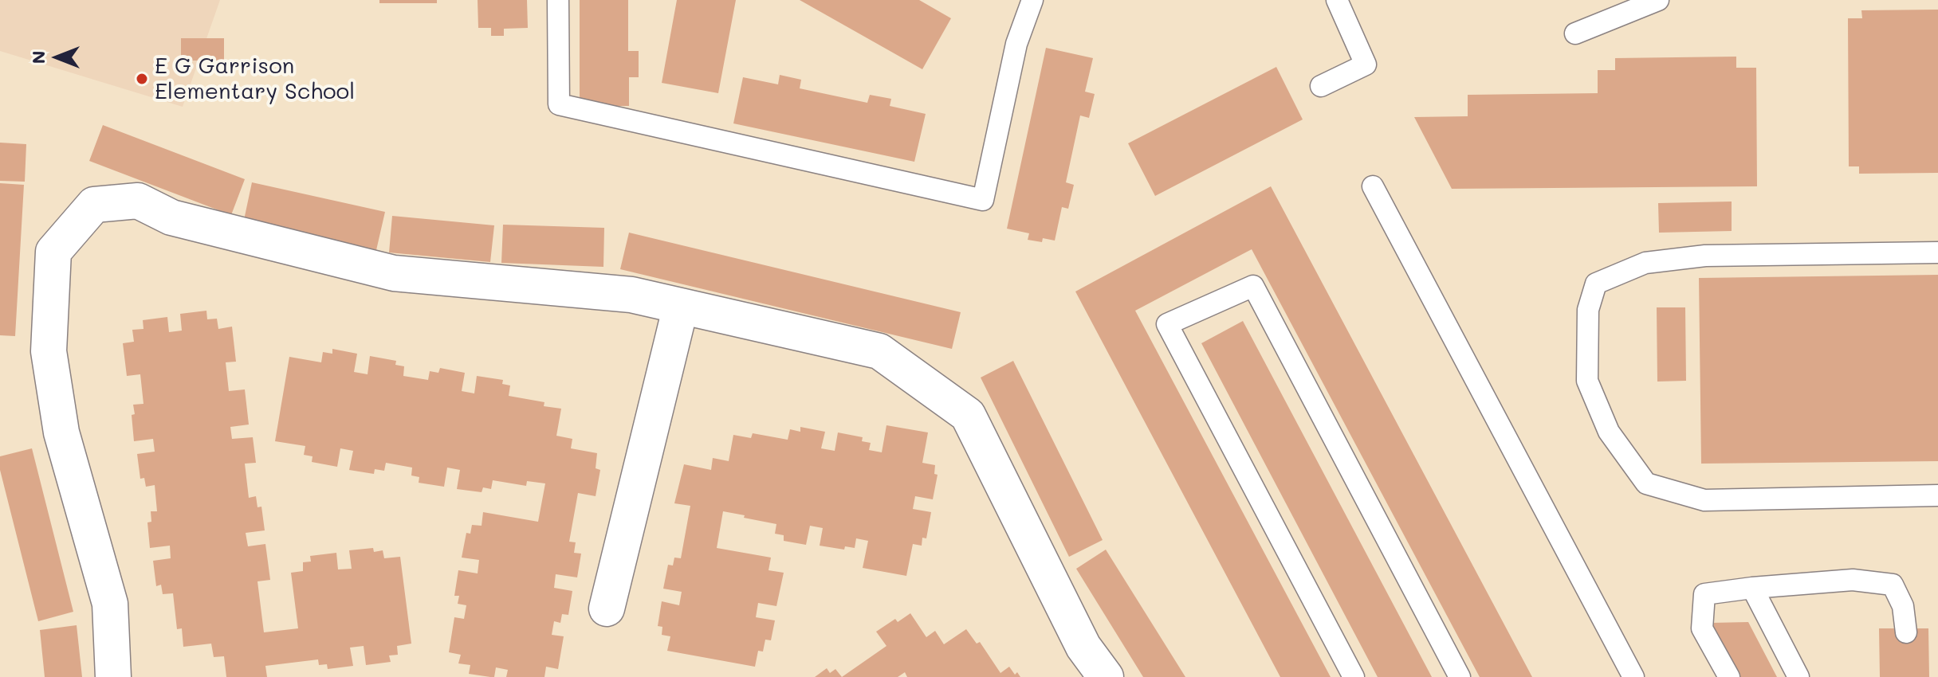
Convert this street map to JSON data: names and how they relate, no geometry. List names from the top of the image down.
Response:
{
  "places": ["E G Garrison Elementary School"],
  "north": "left"
}
